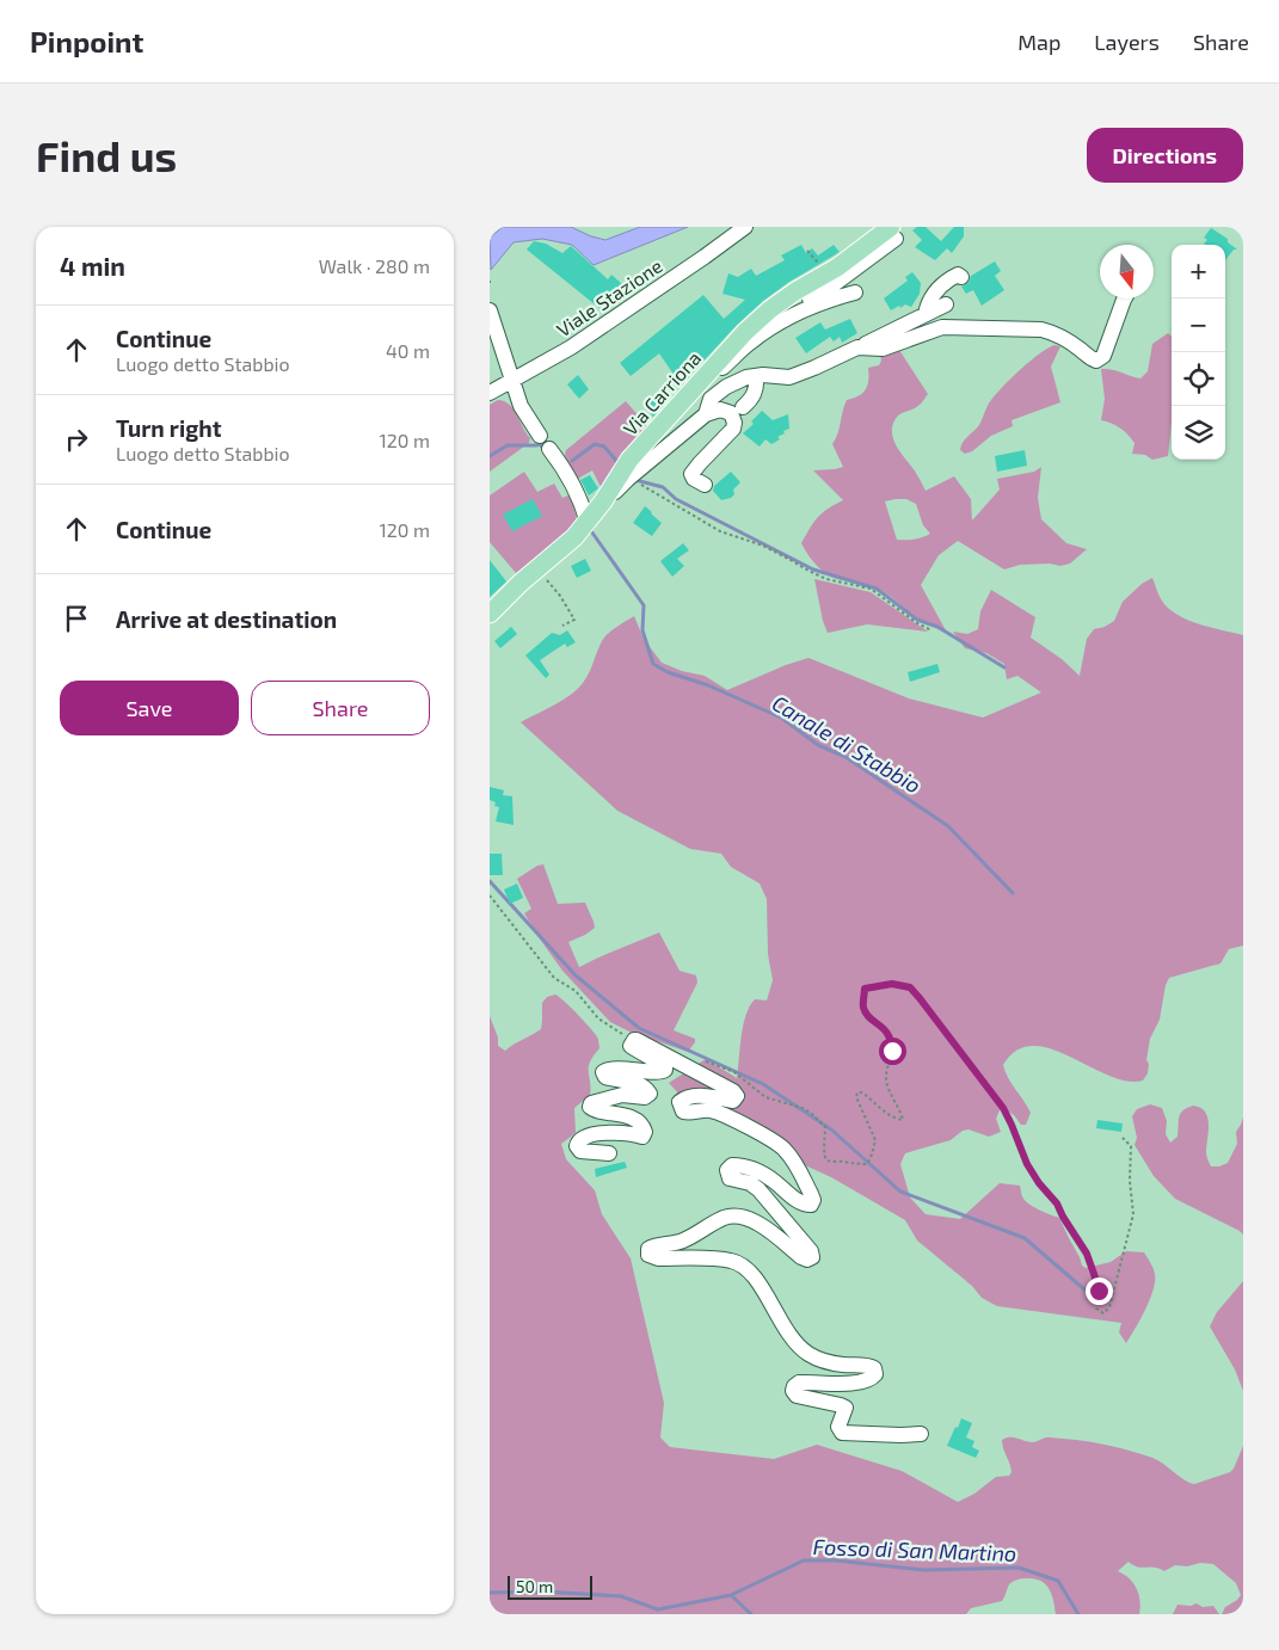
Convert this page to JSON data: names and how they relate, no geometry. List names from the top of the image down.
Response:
{
  "streets": {
    "main road": ["Via Carriona"],
    "street": ["Viale Stazione"]
  },
  "water": ["Canale di Stabbio", "Fosso di San Martino"],
  "scale_bar": "50 m",
  "north": "bottom",
  "page": {
    "header": "Pinpoint",
    "nav": ["Map", "Layers", "Share"],
    "buttons": [
      "Directions",
      ["Save", "Share"]
    ],
    "title": "Find us",
    "heading": ["4 min", "Walk · 280 m"],
    "map_buttons": ["+", "−"],
    "list": [
      ["Continue", "Luogo detto Stabbio", "40 m"],
      ["Turn right", "Luogo detto Stabbio", "120 m"],
      ["Continue", "120 m"],
      "Arrive at destination"
    ],
    "scale": "50 m"
  }
}
